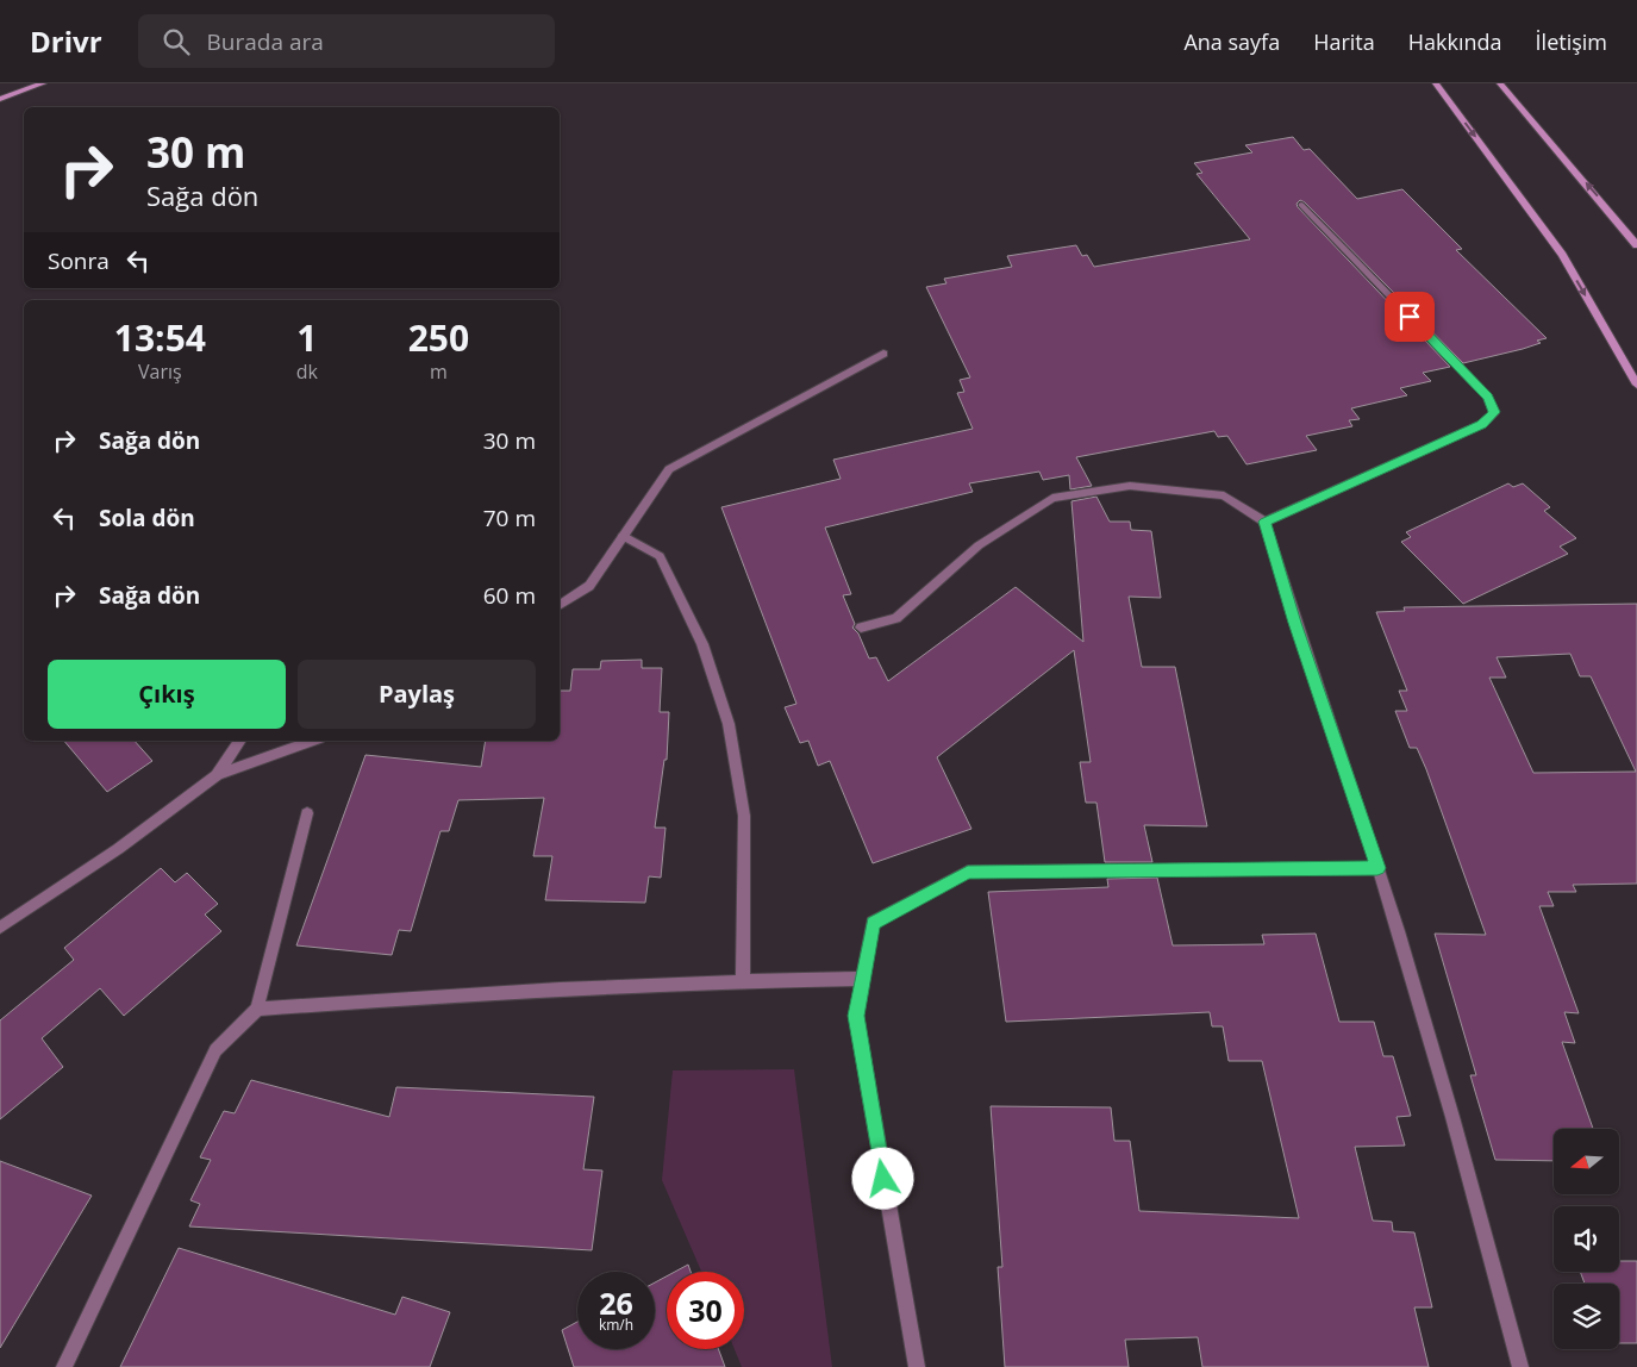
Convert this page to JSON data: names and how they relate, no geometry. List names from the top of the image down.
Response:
{
  "north": "left",
  "page": {
    "header": "Drivr",
    "search": "Burada ara",
    "nav": [
      "Ana sayfa",
      "Harita",
      "Hakkında",
      "İletişim"
    ],
    "turn": ["30 m", "Sağa dön"],
    "then": "Sonra",
    "eta": [
      "13:54",
      "Varış",
      "1",
      "dk",
      "250",
      "m"
    ],
    "list": [
      {
        "name": "Sağa dön",
        "value": "30 m"
      },
      {
        "name": "Sola dön",
        "value": "70 m"
      },
      {
        "name": "Sağa dön",
        "value": "60 m"
      }
    ],
    "buttons": ["Çıkış", "Paylaş"],
    "speed": "26 km/h",
    "limit": "30"
  }
}
